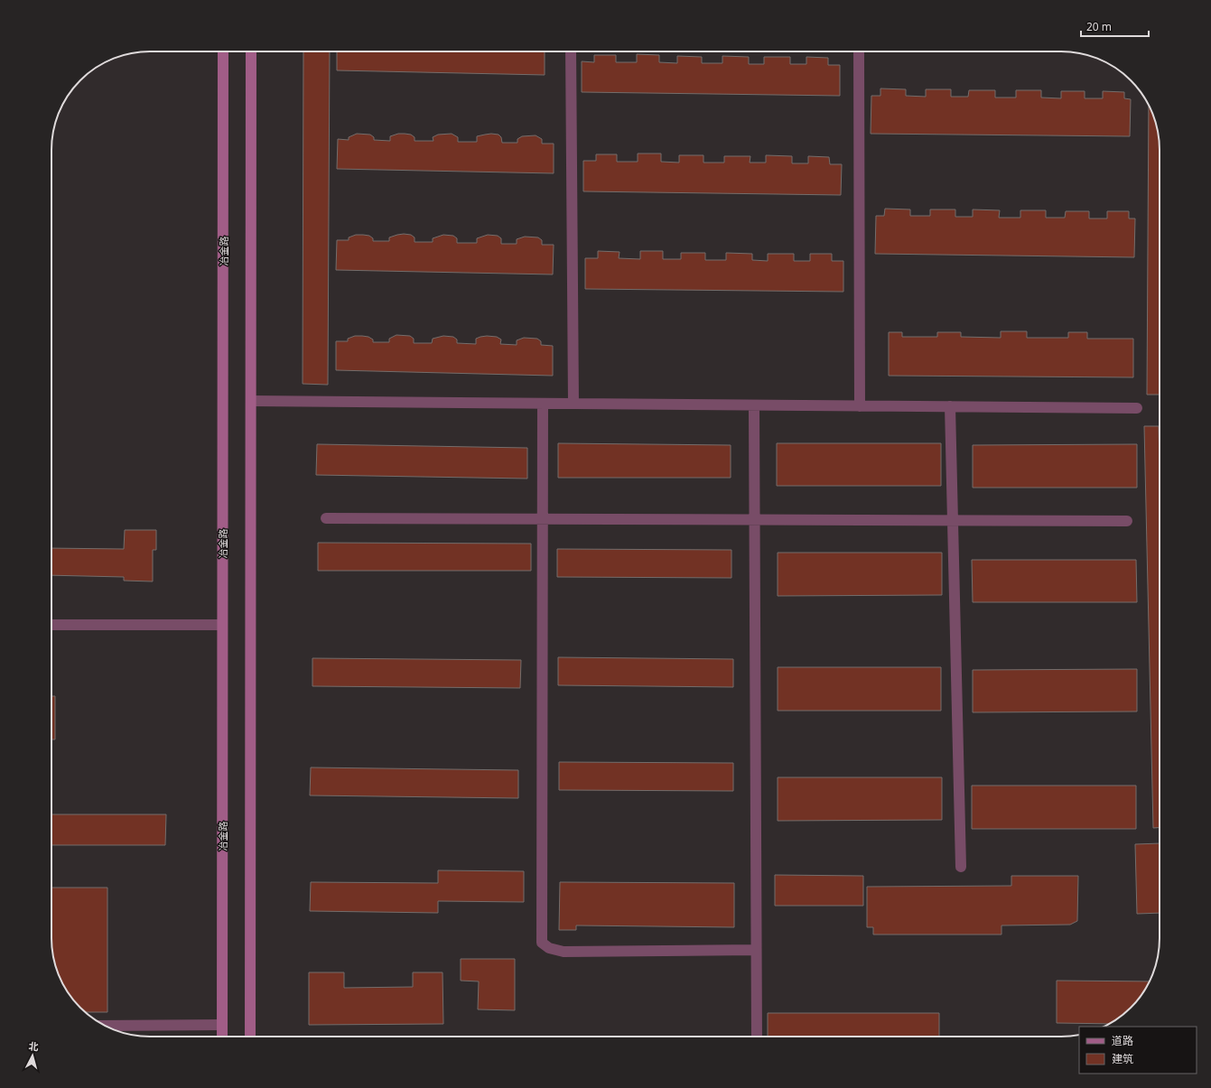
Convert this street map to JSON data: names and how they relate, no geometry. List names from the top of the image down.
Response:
{
  "streets": {
    "street": ["冶金路"]
  },
  "legend": ["道路", "建筑"],
  "scale_bar": "20 m",
  "north": "top"
}
